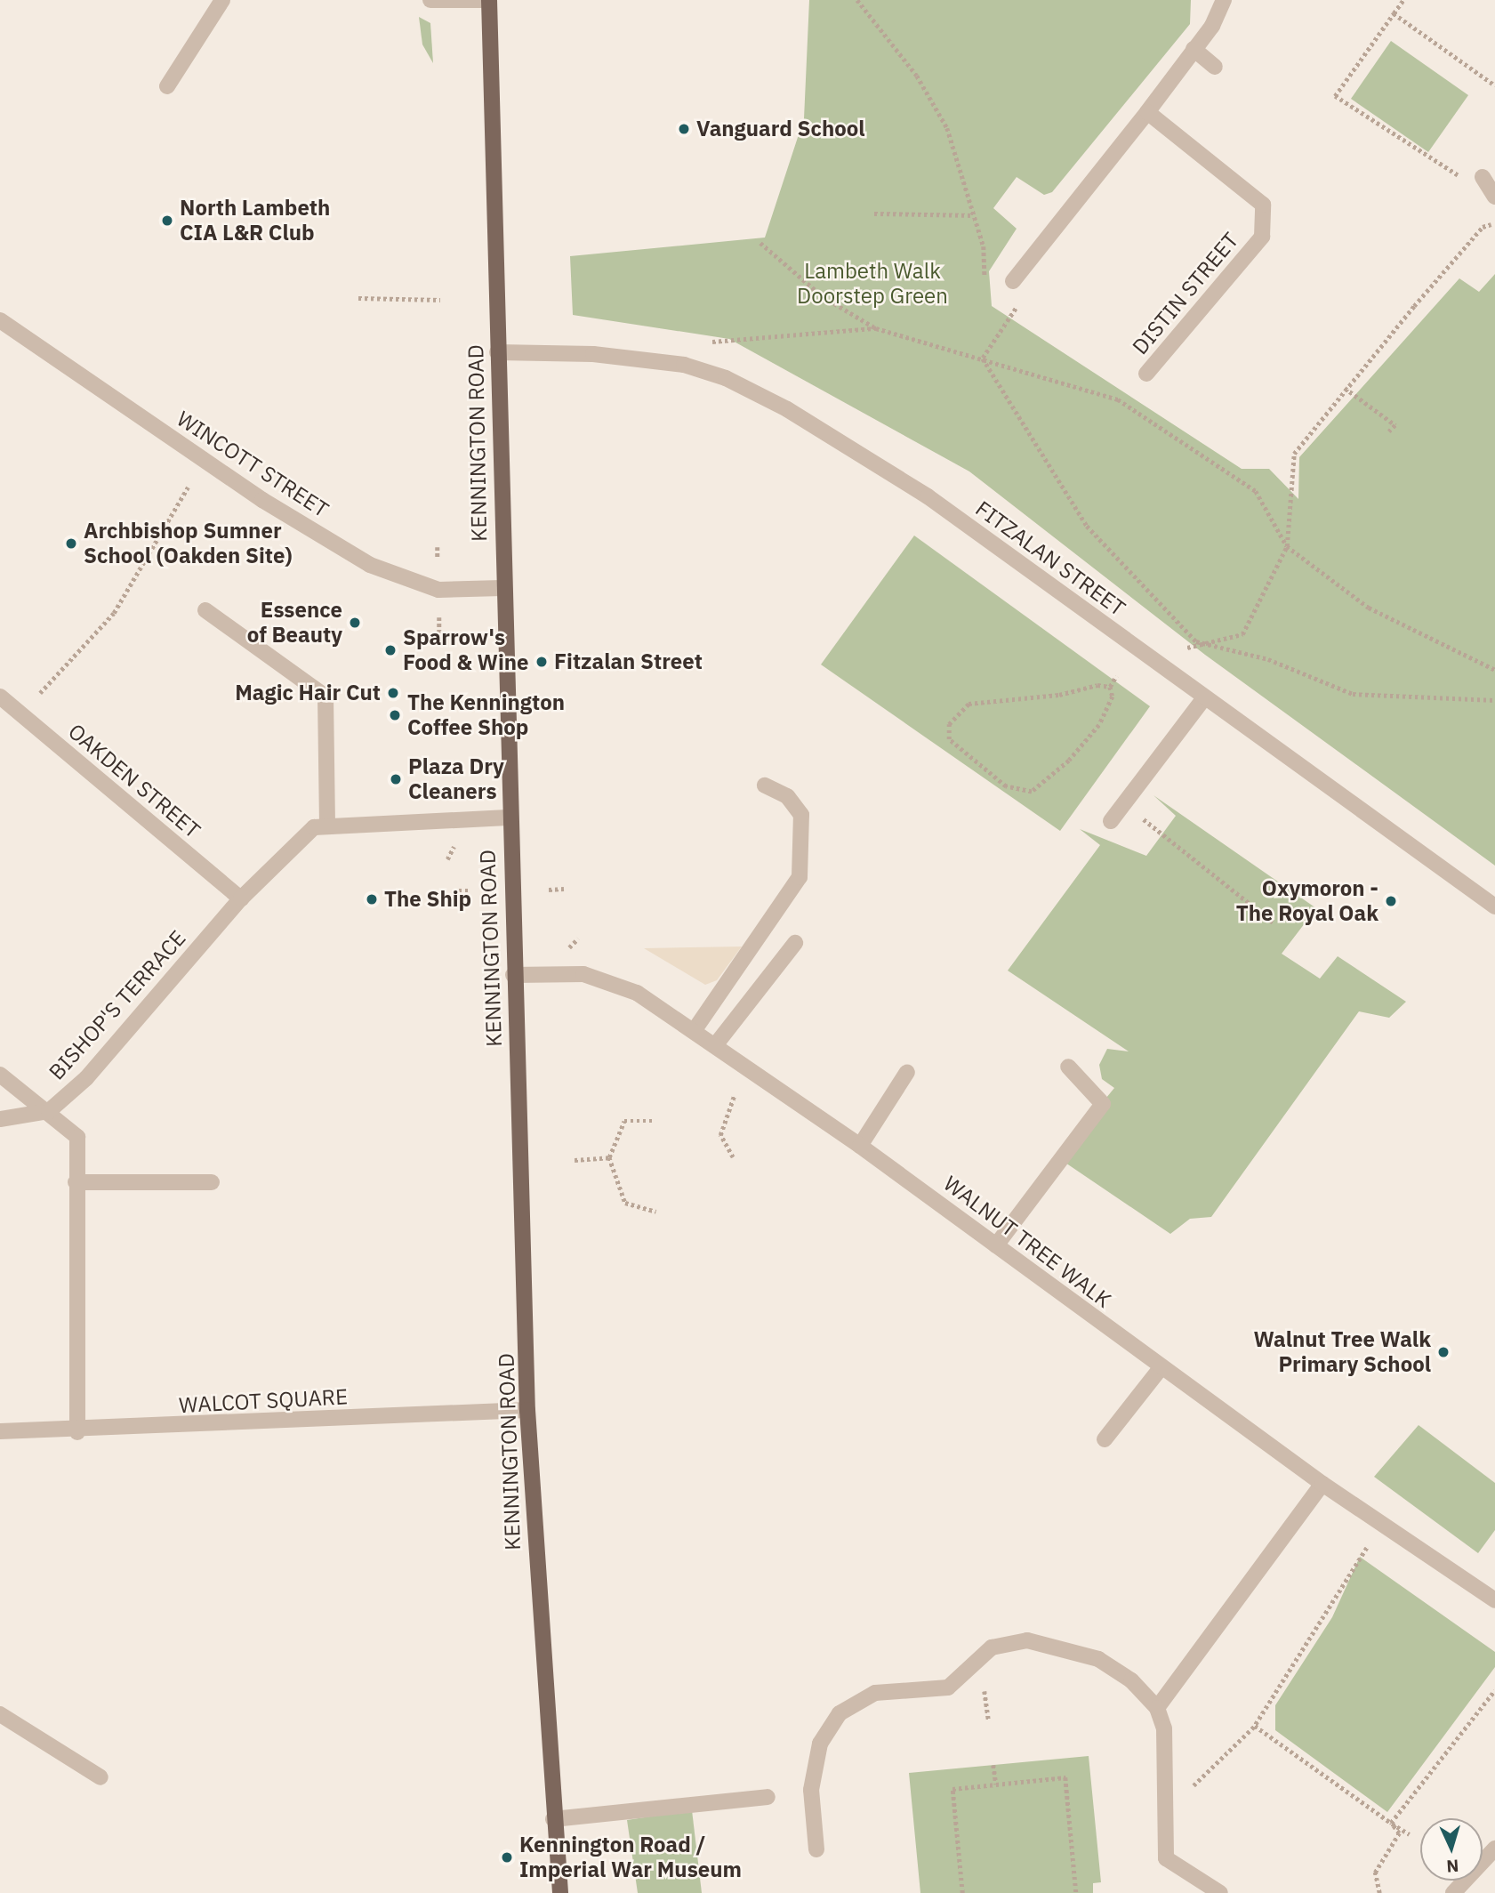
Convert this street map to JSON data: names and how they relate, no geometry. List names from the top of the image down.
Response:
{
  "streets": {
    "main road": ["KENNINGTON ROAD"],
    "street": [
      "DISTIN STREET",
      "WINCOTT STREET",
      "FITZALAN STREET",
      "OAKDEN STREET",
      "BISHOP'S TERRACE",
      "WALNUT TREE WALK",
      "WALCOT SQUARE"
    ]
  },
  "crossings": [
    ["KENNINGTON ROAD", "WINCOTT STREET"],
    ["KENNINGTON ROAD", "FITZALAN STREET"],
    ["KENNINGTON ROAD", "BISHOP'S TERRACE"],
    ["KENNINGTON ROAD", "WALNUT TREE WALK"],
    ["KENNINGTON ROAD", "WALCOT SQUARE"],
    ["OAKDEN STREET", "BISHOP'S TERRACE"],
    ["BISHOP'S TERRACE", "WALCOT SQUARE"]
  ],
  "parks": ["Lambeth Walk Doorstep Green"],
  "places": [
    "Vanguard School",
    "North Lambeth CIA L&R Club",
    "Archbishop Sumner School (Oakden Site)",
    "Essence of Beauty",
    "Sparrow's Food & Wine",
    "Fitzalan Street",
    "Magic Hair Cut",
    "The Kennington Coffee Shop",
    "Plaza Dry Cleaners",
    "The Ship",
    "Oxymoron - The Royal Oak",
    "Walnut Tree Walk Primary School",
    "Kennington Road / Imperial War Museum"
  ],
  "north": "bottom"
}
